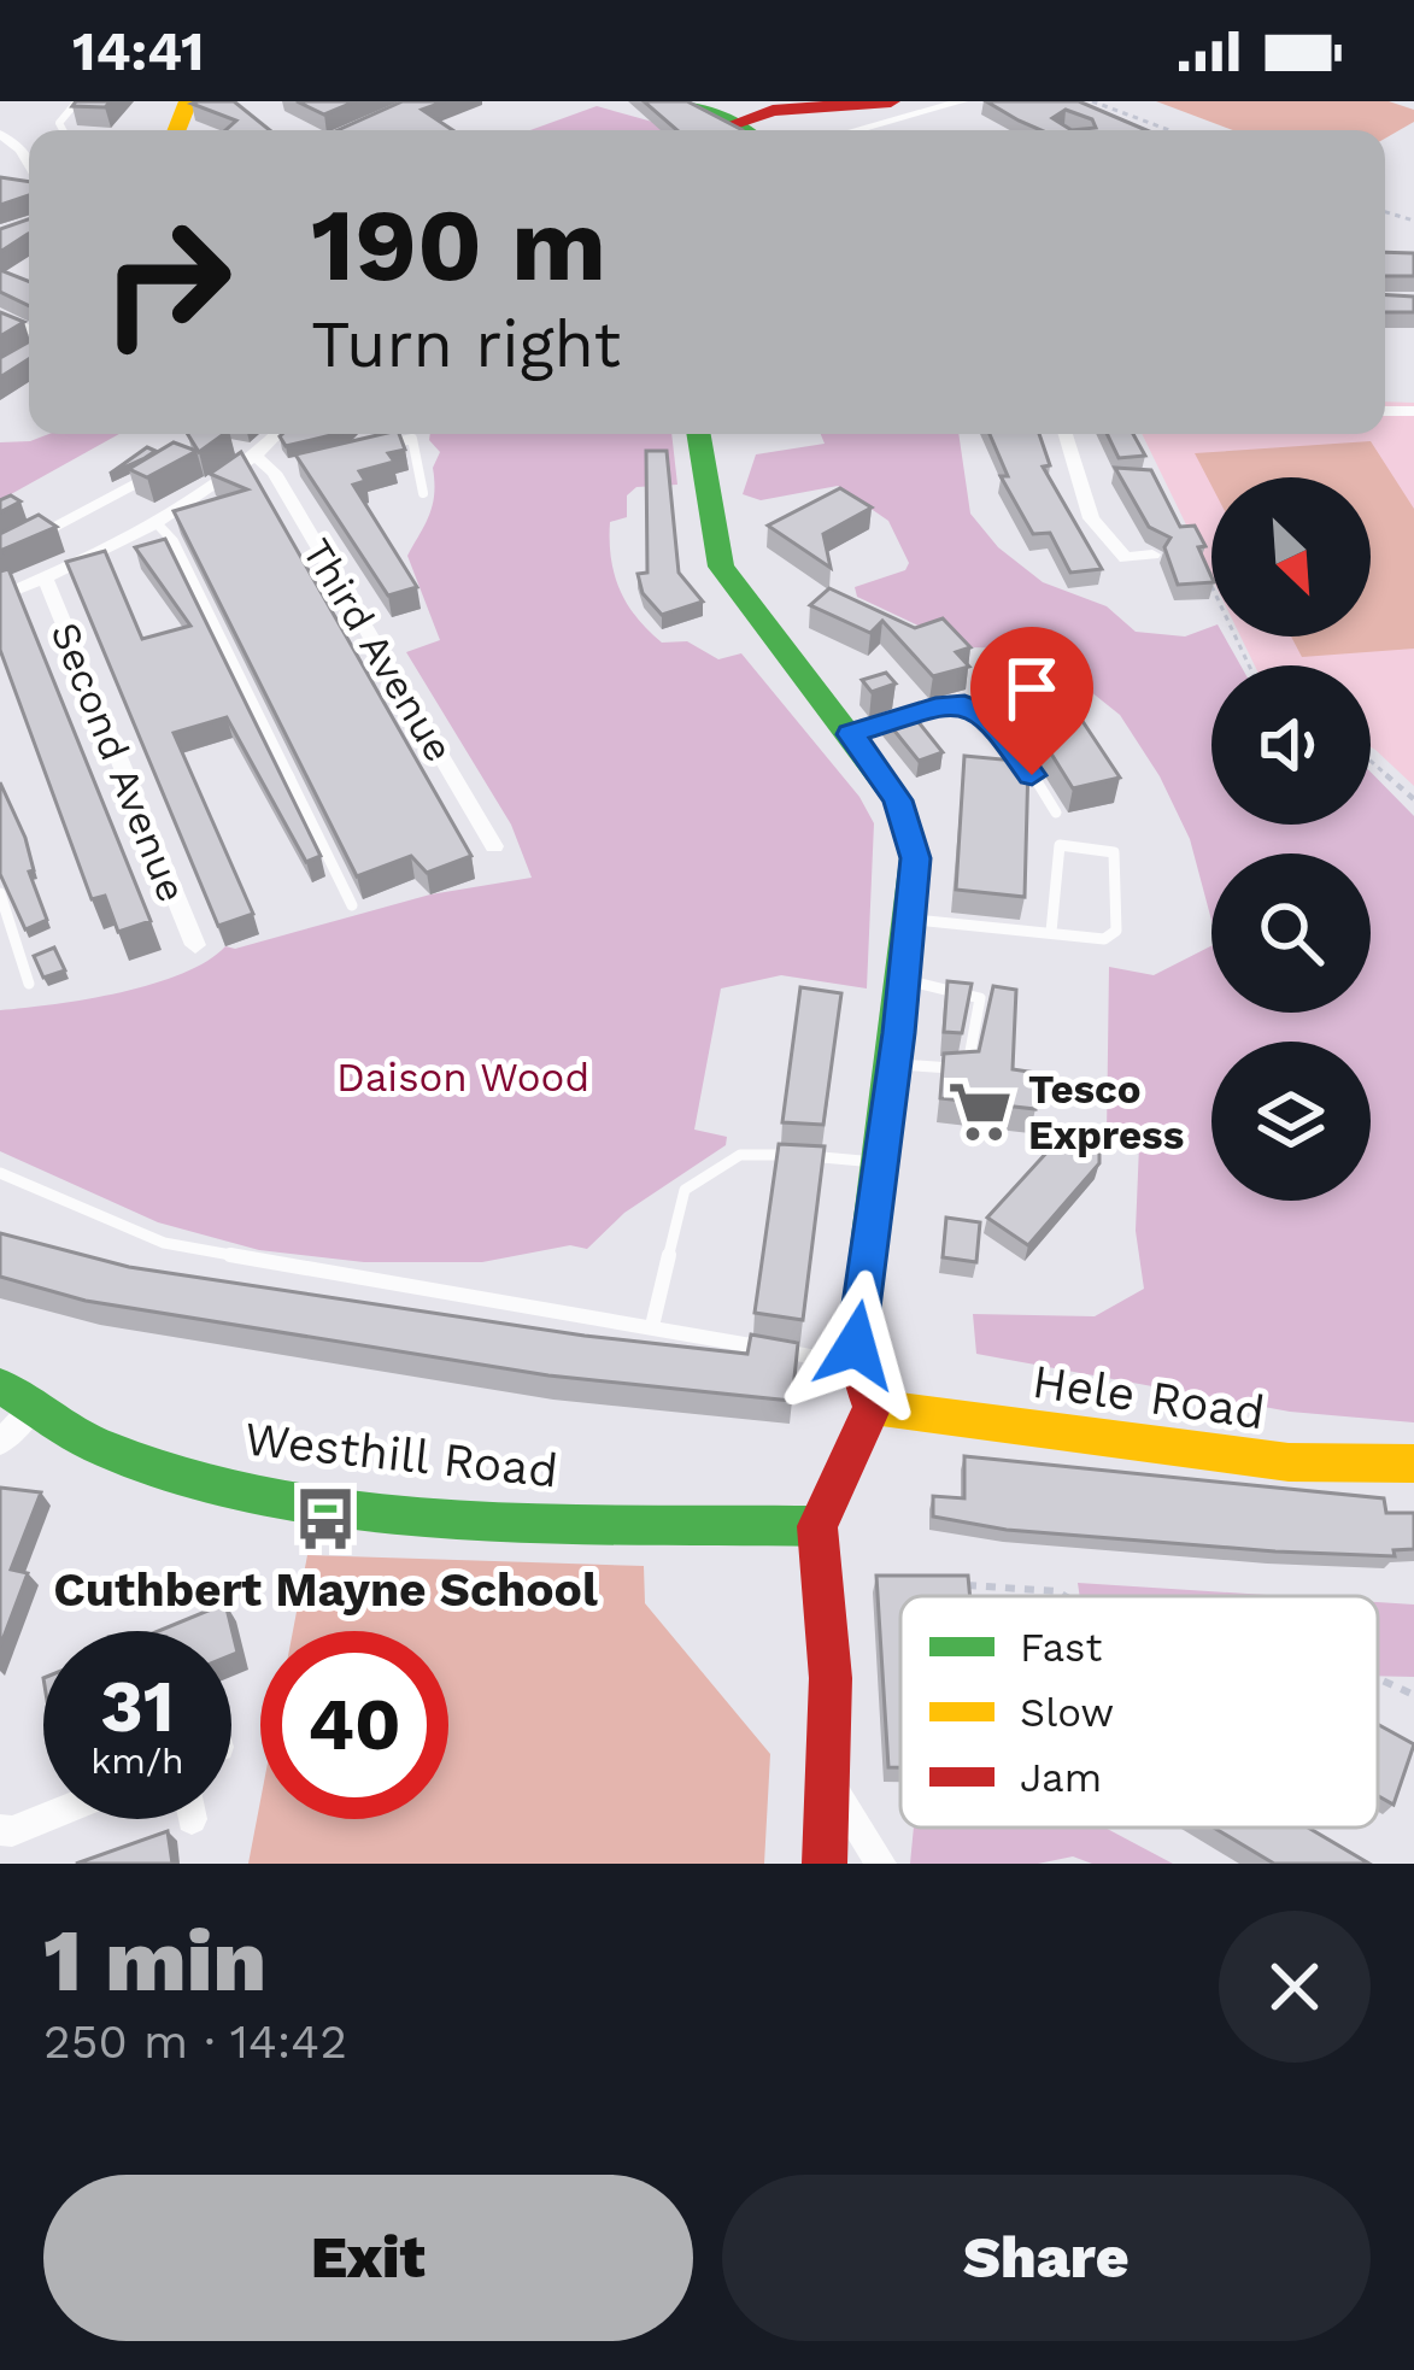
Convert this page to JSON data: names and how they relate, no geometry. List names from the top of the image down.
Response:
{
  "streets": {
    "street": [
      "Third Avenue",
      "Second Avenue",
      "Hele Road",
      "Westhill Road"
    ]
  },
  "parks": ["Daison Wood"],
  "places": {
    "supermarket": ["Tesco Express"],
    "bus stop": ["Cuthbert Mayne School"]
  },
  "legend": ["Fast", "Slow", "Jam"],
  "north": "bottom right",
  "page": {
    "status": "14:41",
    "turn": ["190 m", "Turn right"],
    "speed": "31 km/h",
    "limit": "40",
    "heading": ["1 min", "250 m · 14:42"],
    "buttons": ["Exit", "Share"]
  }
}
